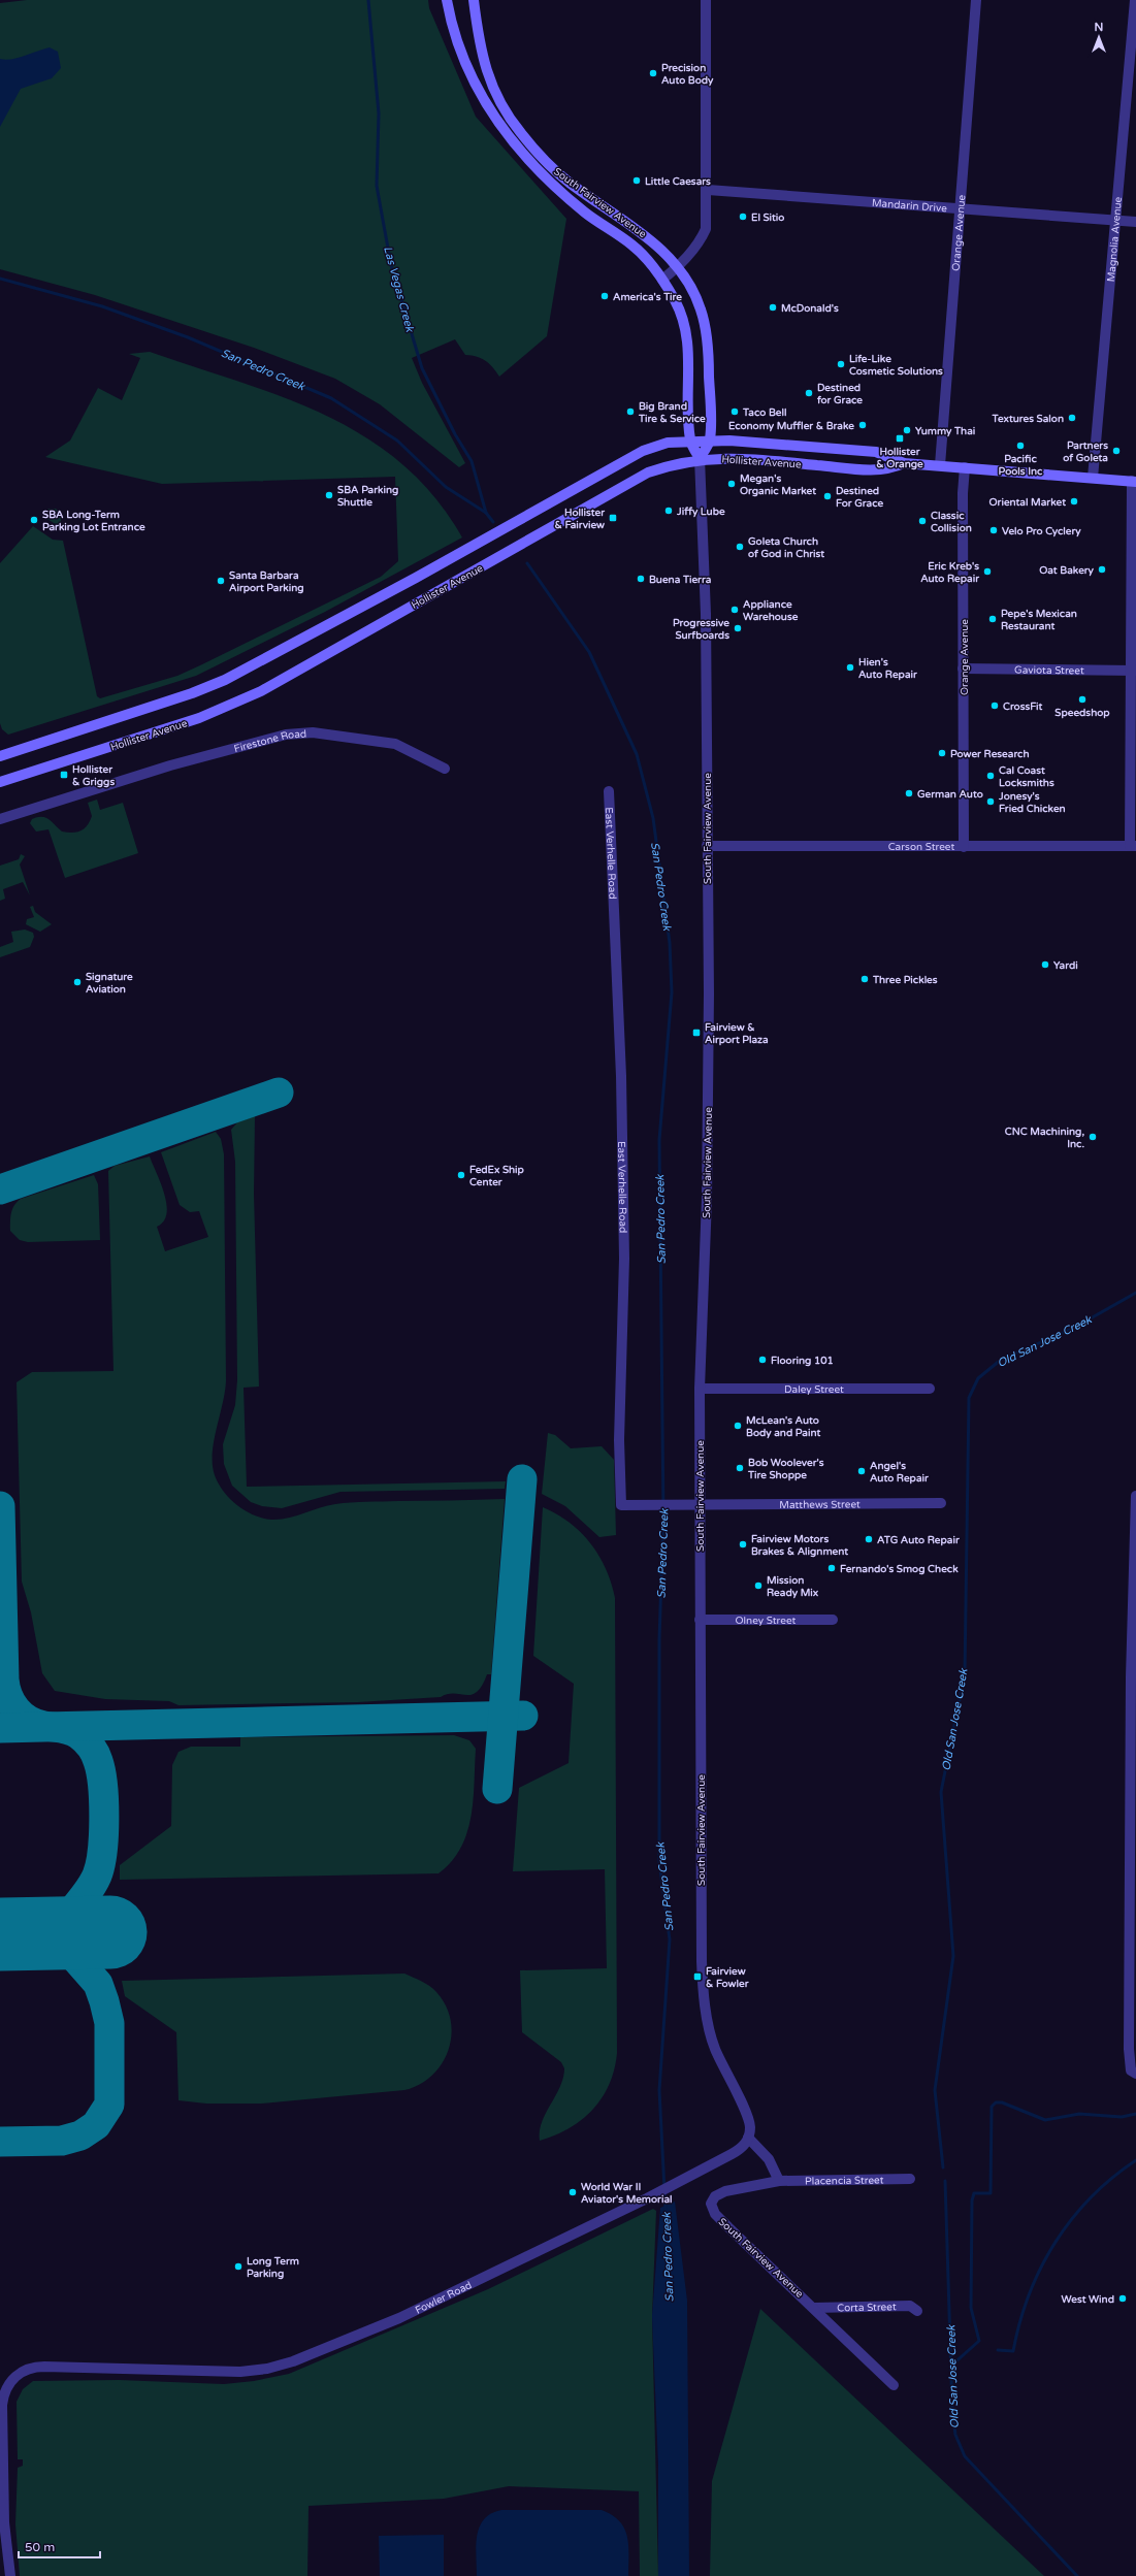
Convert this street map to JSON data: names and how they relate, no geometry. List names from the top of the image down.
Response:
{
  "streets": {
    "main road": ["South Fairview Avenue", "Hollister Avenue"],
    "street": [
      "Mandarin Drive",
      "Orange Avenue",
      "Magnolia Avenue",
      "Gaviota Street",
      "Firestone Road",
      "Carson Street",
      "East Verhelle Road",
      "Daley Street",
      "Matthews Street",
      "Olney Street",
      "Placencia Street",
      "Fowler Road",
      "Corta Street"
    ]
  },
  "crossings": [
    ["South Fairview Avenue", "Hollister Avenue"],
    ["South Fairview Avenue", "Carson Street"],
    ["South Fairview Avenue", "East Verhelle Road"],
    ["South Fairview Avenue", "Daley Street"],
    ["South Fairview Avenue", "Matthews Street"],
    ["South Fairview Avenue", "Olney Street"],
    ["South Fairview Avenue", "Placencia Street"],
    ["South Fairview Avenue", "Fowler Road"],
    ["South Fairview Avenue", "Corta Street"],
    ["Mandarin Drive", "Orange Avenue"],
    ["Mandarin Drive", "Magnolia Avenue"],
    ["Orange Avenue", "Hollister Avenue"],
    ["Orange Avenue", "Gaviota Street"],
    ["Orange Avenue", "Carson Street"],
    ["Magnolia Avenue", "Hollister Avenue"],
    ["East Verhelle Road", "Matthews Street"]
  ],
  "water": ["Las Vegas Creek", "San Pedro Creek", "Old San Jose Creek"],
  "places": {
    "other": [
      "Precision Auto Body",
      "Little Caesars",
      "El Sitio",
      "America's Tire",
      "McDonald's",
      "Life-Like Cosmetic Solutions",
      "Destined for Grace",
      "Big Brand Tire & Service",
      "Taco Bell",
      "Textures Salon",
      "Economy Muffler & Brake",
      "Yummy Thai",
      "Pacific Pools Inc",
      "Partners of Goleta",
      "Megan's Organic Market",
      "SBA Parking Shuttle",
      "Destined For Grace",
      "Oriental Market",
      "Jiffy Lube",
      "SBA Long-Term Parking Lot Entrance",
      "Classic Collision",
      "Velo Pro Cyclery",
      "Goleta Church of God in Christ",
      "Oat Bakery",
      "Eric Kreb's Auto Repair",
      "Buena Tierra",
      "Santa Barbara Airport Parking",
      "Appliance Warehouse",
      "Pepe's Mexican Restaurant",
      "Progressive Surfboards",
      "Hien's Auto Repair",
      "Speedshop",
      "CrossFit",
      "Power Research",
      "Cal Coast Locksmiths",
      "German Auto",
      "Jonesy's Fried Chicken",
      "Yardi",
      "Three Pickles",
      "Signature Aviation",
      "CNC Machining, Inc.",
      "FedEx Ship Center",
      "Flooring 101",
      "McLean's Auto Body and Paint",
      "Bob Woolever's Tire Shoppe",
      "Angel's Auto Repair",
      "ATG Auto Repair",
      "Fairview Motors Brakes & Alignment",
      "Fernando's Smog Check",
      "Mission Ready Mix",
      "World War II Aviator's Memorial",
      "Long Term Parking",
      "West Wind"
    ],
    "transit": [
      "Hollister & Orange",
      "Hollister & Fairview",
      "Hollister & Griggs",
      "Fairview & Airport Plaza",
      "Fairview & Fowler"
    ]
  },
  "scale_bar": "50 m",
  "north": "top"
}
